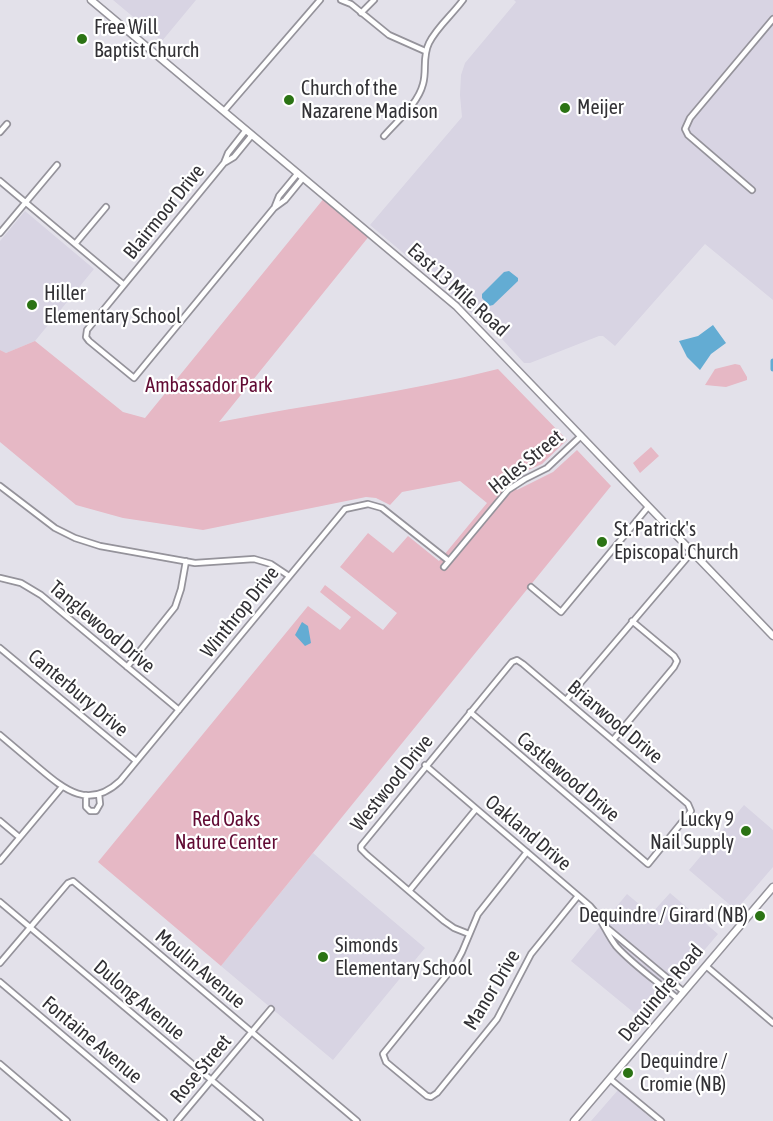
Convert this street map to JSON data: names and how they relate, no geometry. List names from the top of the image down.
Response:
{
  "streets": {
    "main road": ["East 13 Mile Road", "Dequindre Road"],
    "street": [
      "Blairmoor Drive",
      "Hales Street",
      "Winthrop Drive",
      "Tanglewood Drive",
      "Canterbury Drive",
      "Briarwood Drive",
      "Castlewood Drive",
      "Westwood Drive",
      "Oakland Drive",
      "Moulin Avenue",
      "Manor Drive",
      "Dulong Avenue",
      "Fontaine Avenue",
      "Rose Street"
    ]
  },
  "crossings": [
    ["Blairmoor Drive", "East 13 Mile Road"],
    ["East 13 Mile Road", "Hales Street"],
    ["Hales Street", "Winthrop Drive"],
    ["Winthrop Drive", "Tanglewood Drive"],
    ["Winthrop Drive", "Canterbury Drive"],
    ["Briarwood Drive", "Castlewood Drive"],
    ["Briarwood Drive", "Westwood Drive"],
    ["Castlewood Drive", "Westwood Drive"],
    ["Westwood Drive", "Oakland Drive"],
    ["Westwood Drive", "Manor Drive"],
    ["Oakland Drive", "Manor Drive"],
    ["Oakland Drive", "Dequindre Road"],
    ["Moulin Avenue", "Dulong Avenue"],
    ["Moulin Avenue", "Rose Street"],
    ["Dulong Avenue", "Rose Street"]
  ],
  "parks": ["Ambassador Park", "Red Oaks Nature Center"],
  "places": [
    "Free Will Baptist Church",
    "Church of the Nazarene Madison",
    "Meijer",
    "Hiller Elementary School",
    "St. Patrick's Episcopal Church",
    "Lucky 9 Nail Supply",
    "Dequindre / Girard (NB)",
    "Simonds Elementary School",
    "Dequindre / Cromie (NB)"
  ]
}
